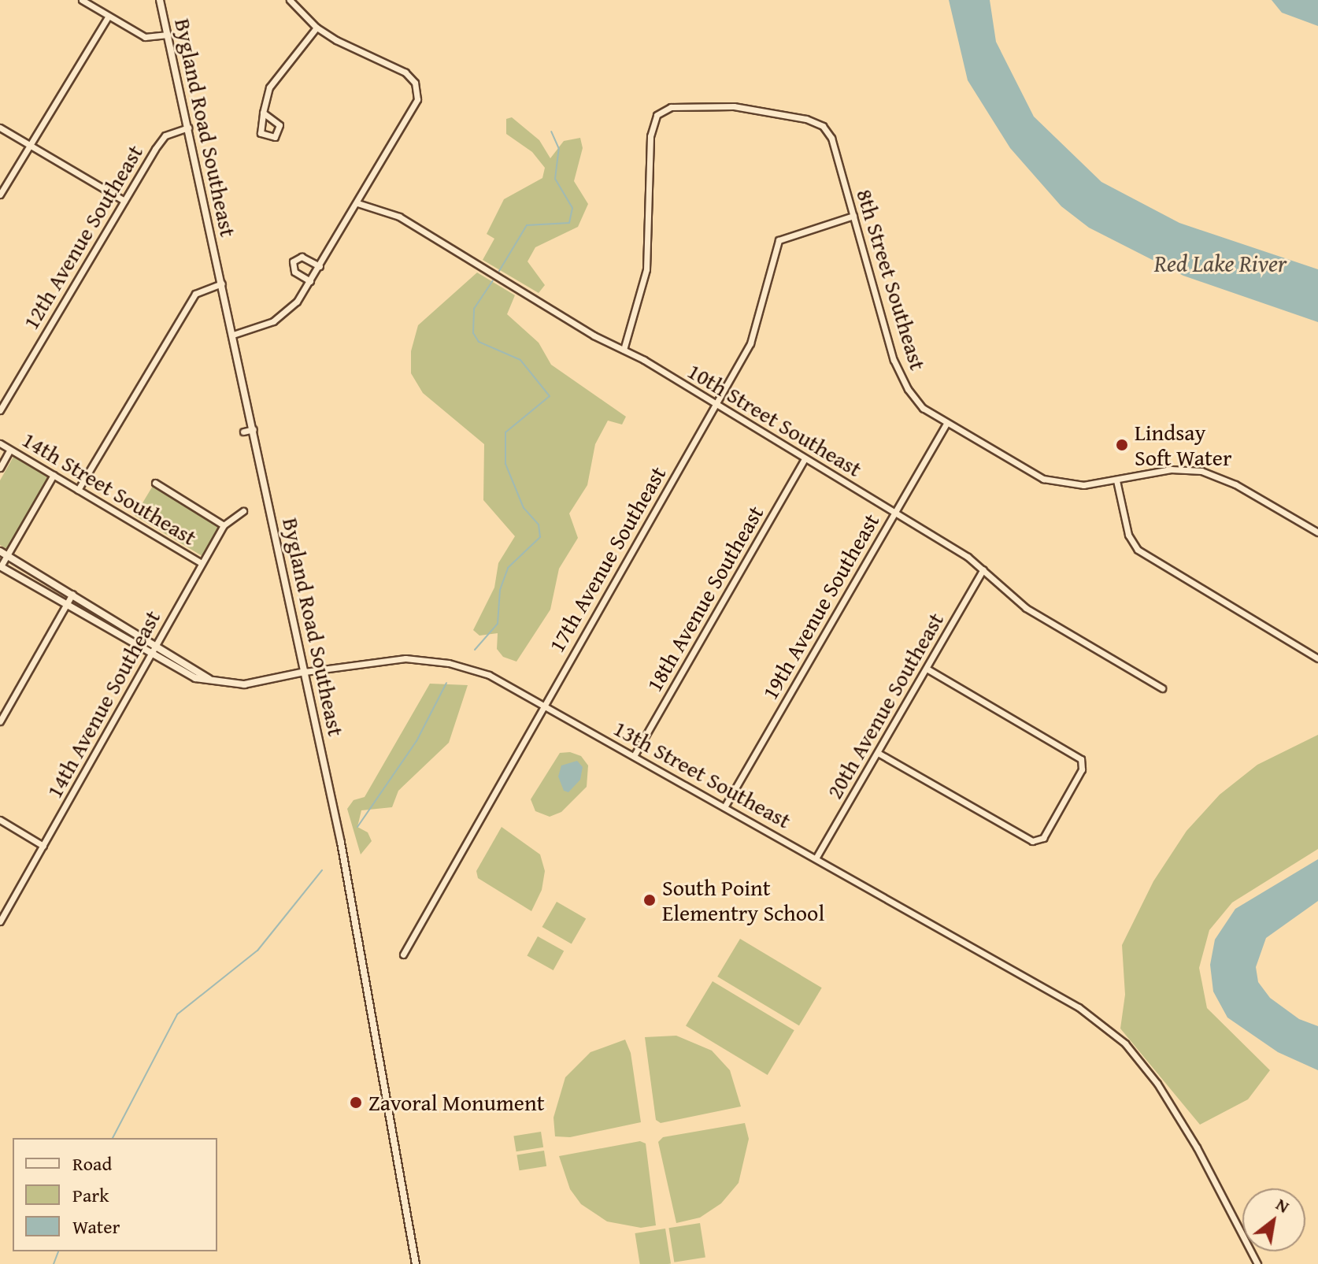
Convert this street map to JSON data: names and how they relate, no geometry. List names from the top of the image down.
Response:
{
  "streets": {
    "street": [
      "Bygland Road Southeast",
      "12th Avenue Southeast",
      "8th Street Southeast",
      "10th Street Southeast",
      "14th Street Southeast",
      "17th Avenue Southeast",
      "18th Avenue Southeast",
      "19th Avenue Southeast",
      "14th Avenue Southeast",
      "20th Avenue Southeast",
      "13th Street Southeast"
    ]
  },
  "crossings": [
    ["Bygland Road Southeast", "12th Avenue Southeast"],
    ["Bygland Road Southeast", "13th Street Southeast"],
    ["8th Street Southeast", "10th Street Southeast"],
    ["8th Street Southeast", "17th Avenue Southeast"],
    ["8th Street Southeast", "19th Avenue Southeast"],
    ["10th Street Southeast", "17th Avenue Southeast"],
    ["10th Street Southeast", "18th Avenue Southeast"],
    ["10th Street Southeast", "19th Avenue Southeast"],
    ["10th Street Southeast", "20th Avenue Southeast"],
    ["14th Street Southeast", "14th Avenue Southeast"],
    ["17th Avenue Southeast", "13th Street Southeast"],
    ["18th Avenue Southeast", "13th Street Southeast"],
    ["19th Avenue Southeast", "13th Street Southeast"],
    ["20th Avenue Southeast", "13th Street Southeast"]
  ],
  "water": ["Red Lake River"],
  "places": ["Lindsay Soft Water", "South Point Elementry School", "Zavoral Monument"],
  "legend": ["Road", "Park", "Water"],
  "north": "top right"
}
